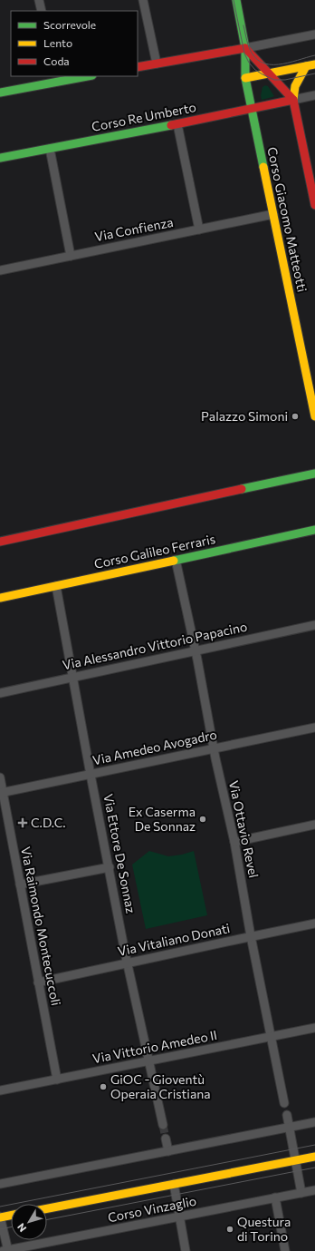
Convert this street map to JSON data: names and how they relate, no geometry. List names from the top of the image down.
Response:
{
  "streets": {
    "street": [
      "Corso Re Umberto",
      "Corso Giacomo Matteotti",
      "Via Confienza",
      "Corso Galileo Ferraris",
      "Via Alessandro Vittorio Papacino",
      "Via Amedeo Avogadro",
      "Via Ottavio Revel",
      "Via Ettore De Sonnaz",
      "Via Raimondo Montecuccoli",
      "Via Vitaliano Donati",
      "Via Vittorio Amedeo II",
      "Corso Vinzaglio"
    ]
  },
  "crossings": [
    ["Corso Re Umberto", "Corso Giacomo Matteotti"],
    ["Corso Giacomo Matteotti", "Via Confienza"],
    ["Corso Galileo Ferraris", "Via Ottavio Revel"],
    ["Corso Galileo Ferraris", "Via Ettore De Sonnaz"],
    ["Via Alessandro Vittorio Papacino", "Via Ottavio Revel"],
    ["Via Alessandro Vittorio Papacino", "Via Ettore De Sonnaz"],
    ["Via Amedeo Avogadro", "Via Ottavio Revel"],
    ["Via Amedeo Avogadro", "Via Ettore De Sonnaz"],
    ["Via Amedeo Avogadro", "Via Raimondo Montecuccoli"],
    ["Via Ottavio Revel", "Via Vitaliano Donati"],
    ["Via Ottavio Revel", "Via Vittorio Amedeo II"],
    ["Via Ettore De Sonnaz", "Via Vitaliano Donati"],
    ["Via Ettore De Sonnaz", "Via Vittorio Amedeo II"],
    ["Via Raimondo Montecuccoli", "Via Vitaliano Donati"],
    ["Via Raimondo Montecuccoli", "Via Vittorio Amedeo II"]
  ],
  "places": {
    "other": [
      "Palazzo Simoni",
      "Ex Caserma De Sonnaz",
      "GiOC - Gioventù Operaia Cristiana",
      "Questura di Torino"
    ],
    "health": ["C.D.C."]
  },
  "legend": ["Scorrevole", "Lento", "Coda"],
  "north": "bottom left"
}
